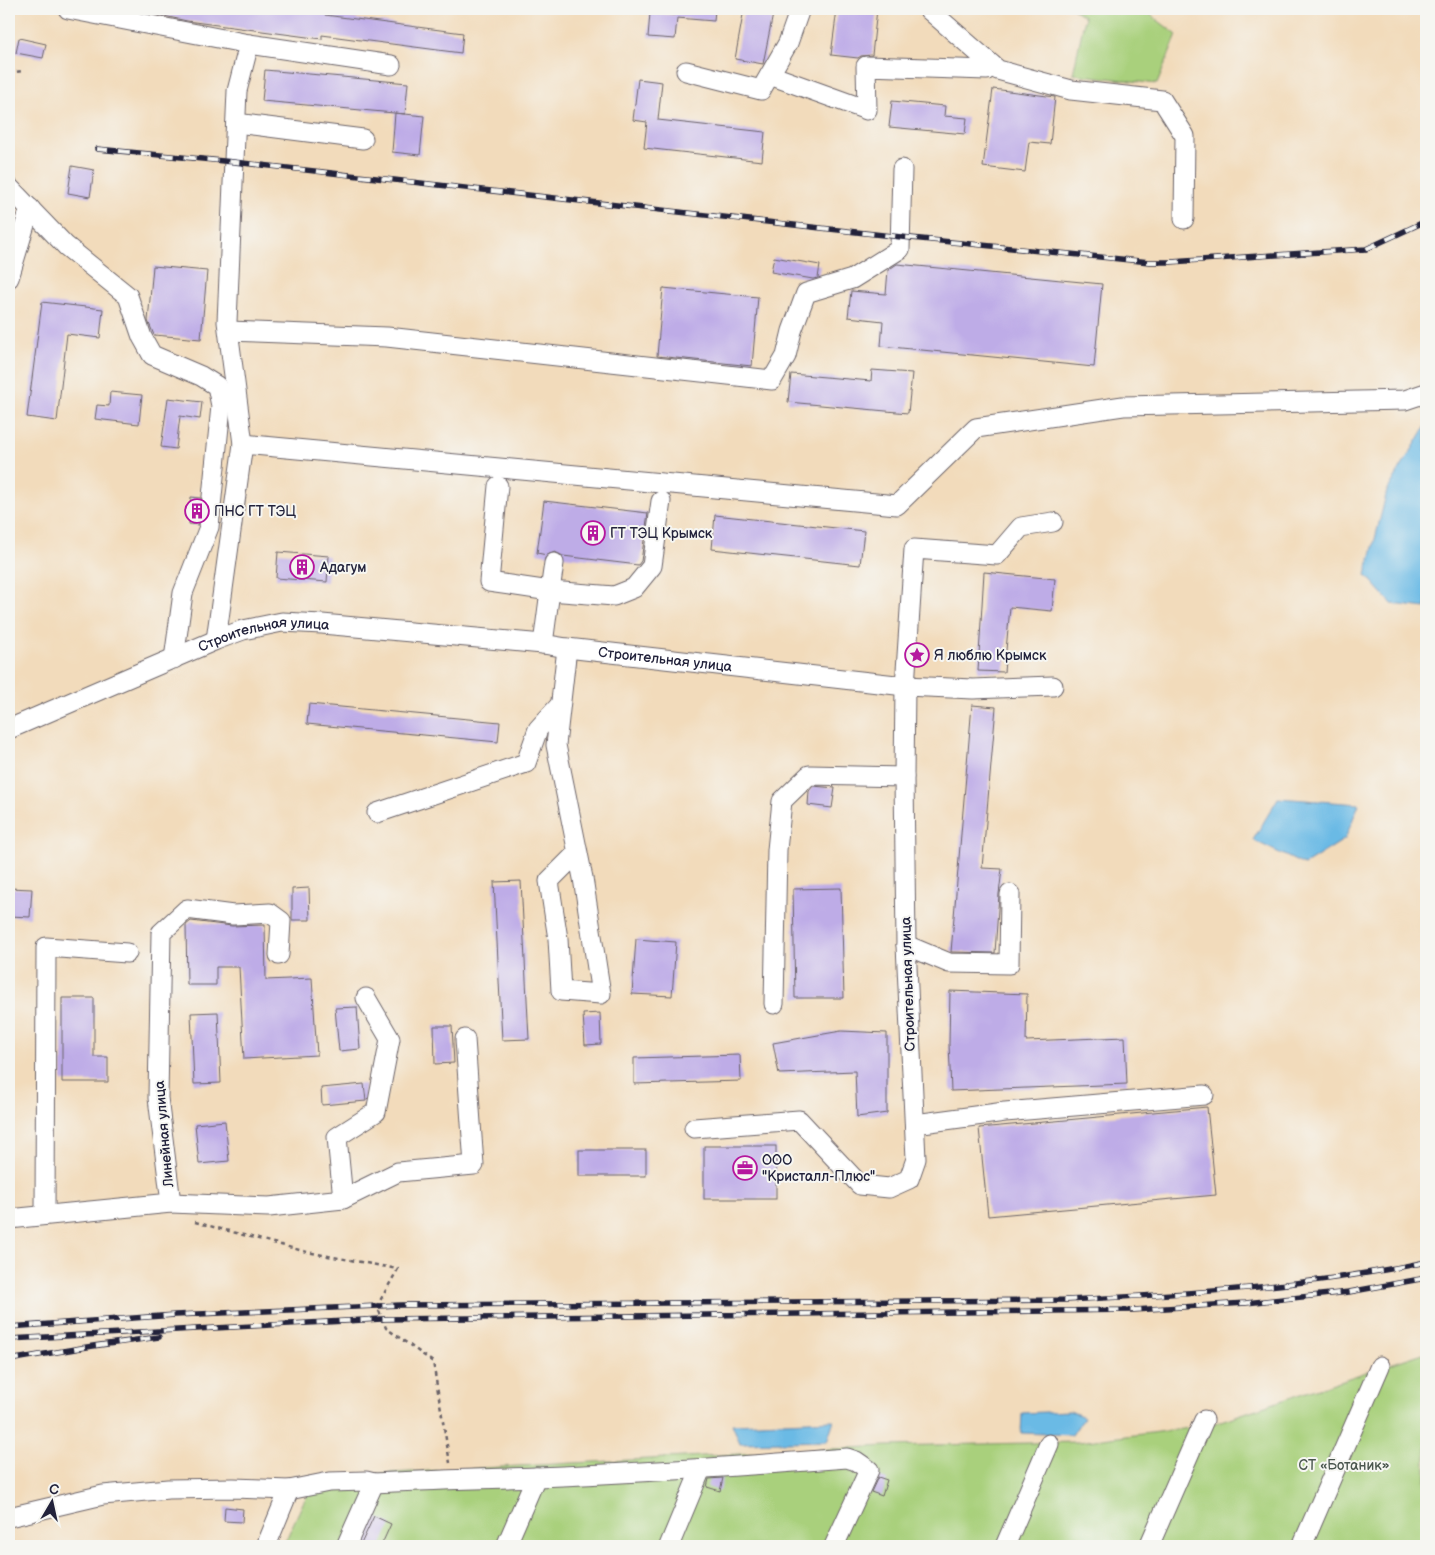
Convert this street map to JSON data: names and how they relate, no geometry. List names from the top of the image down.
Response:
{
  "streets": {
    "street": ["Строительная улица", "Линейная улица"]
  },
  "parks": ["СТ «Ботаник»"],
  "places": {
    "building": ["ПНС ГТ ТЭЦ", "ГТ ТЭЦ Крымск", "Адагум"],
    "place": ["Я люблю Крымск"],
    "office": ["ООО \"Кристалл-Плюс\""]
  },
  "north": "top"
}
